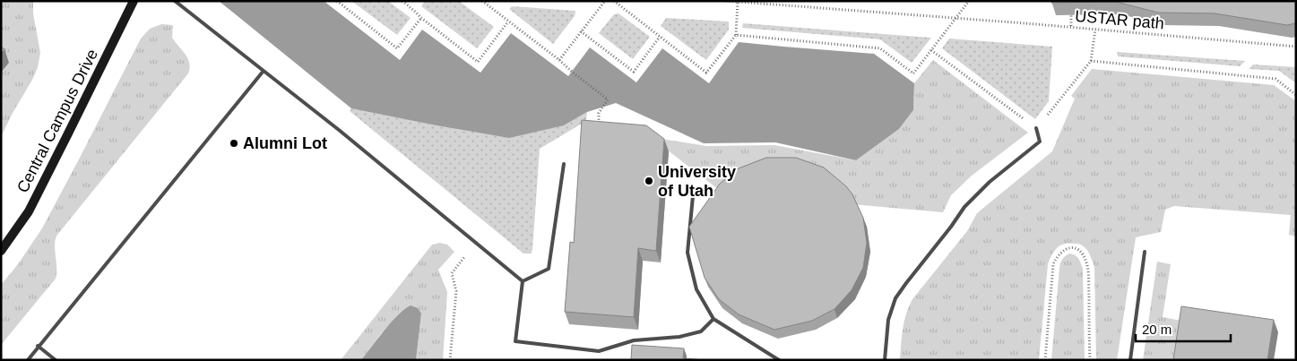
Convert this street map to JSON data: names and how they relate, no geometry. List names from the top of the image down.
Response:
{
  "streets": {
    "street": ["Central Campus Drive"],
    "path": ["USTAR path"]
  },
  "places": ["Alumni Lot", "University of Utah"],
  "scale_bar": "20 m"
}
